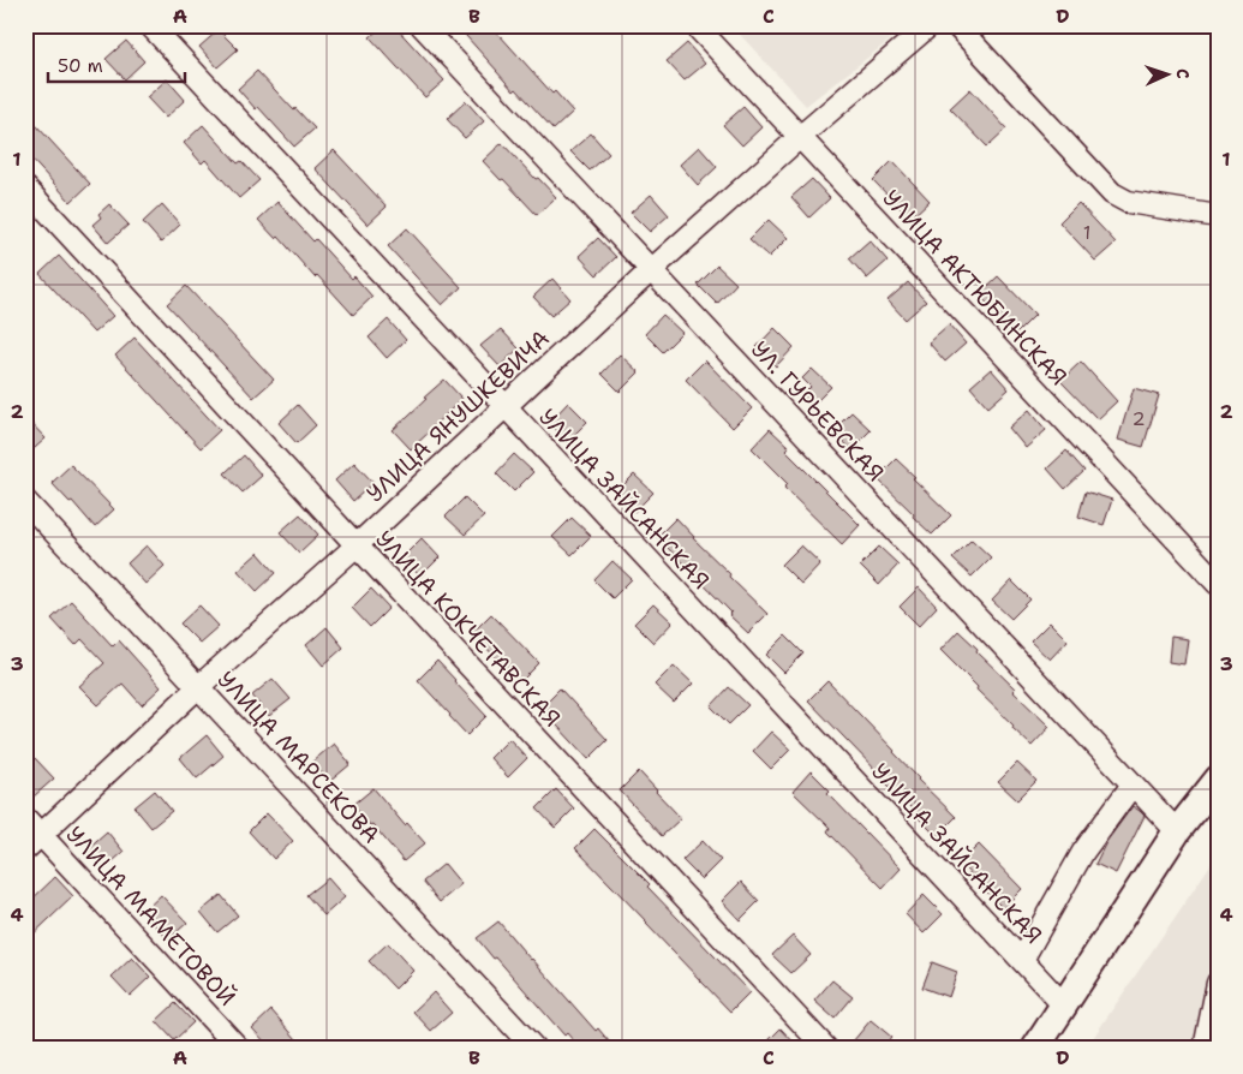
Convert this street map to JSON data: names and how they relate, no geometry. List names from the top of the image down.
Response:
{
  "streets": {
    "street": [
      "УЛИЦА АКТЮБИНСКАЯ",
      "УЛ. ГУРЬЕВСКАЯ",
      "УЛИЦА ЯНУШКЕВИЧА",
      "УЛИЦА ЗАЙСАНСКАЯ",
      "УЛИЦА КОКЧЕТАВСКАЯ",
      "УЛИЦА МАРСЕКОВА",
      "УЛИЦА МАМЕТОВОЙ"
    ]
  },
  "crossings": [
    ["УЛИЦА АКТЮБИНСКАЯ", "УЛИЦА ЯНУШКЕВИЧА"],
    ["УЛ. ГУРЬЕВСКАЯ", "УЛИЦА ЯНУШКЕВИЧА"],
    ["УЛИЦА ЯНУШКЕВИЧА", "УЛИЦА ЗАЙСАНСКАЯ"],
    ["УЛИЦА ЯНУШКЕВИЧА", "УЛИЦА КОКЧЕТАВСКАЯ"],
    ["УЛИЦА ЯНУШКЕВИЧА", "УЛИЦА МАРСЕКОВА"],
    ["УЛИЦА ЯНУШКЕВИЧА", "УЛИЦА МАМЕТОВОЙ"]
  ],
  "house_numbers": ["1", "2"],
  "scale_bar": "50 m",
  "north": "right",
  "grid": {
    "columns": [
      "A",
      "B",
      "C",
      "D"
    ],
    "rows": [
      "1",
      "2",
      "3",
      "4"
    ]
  }
}
